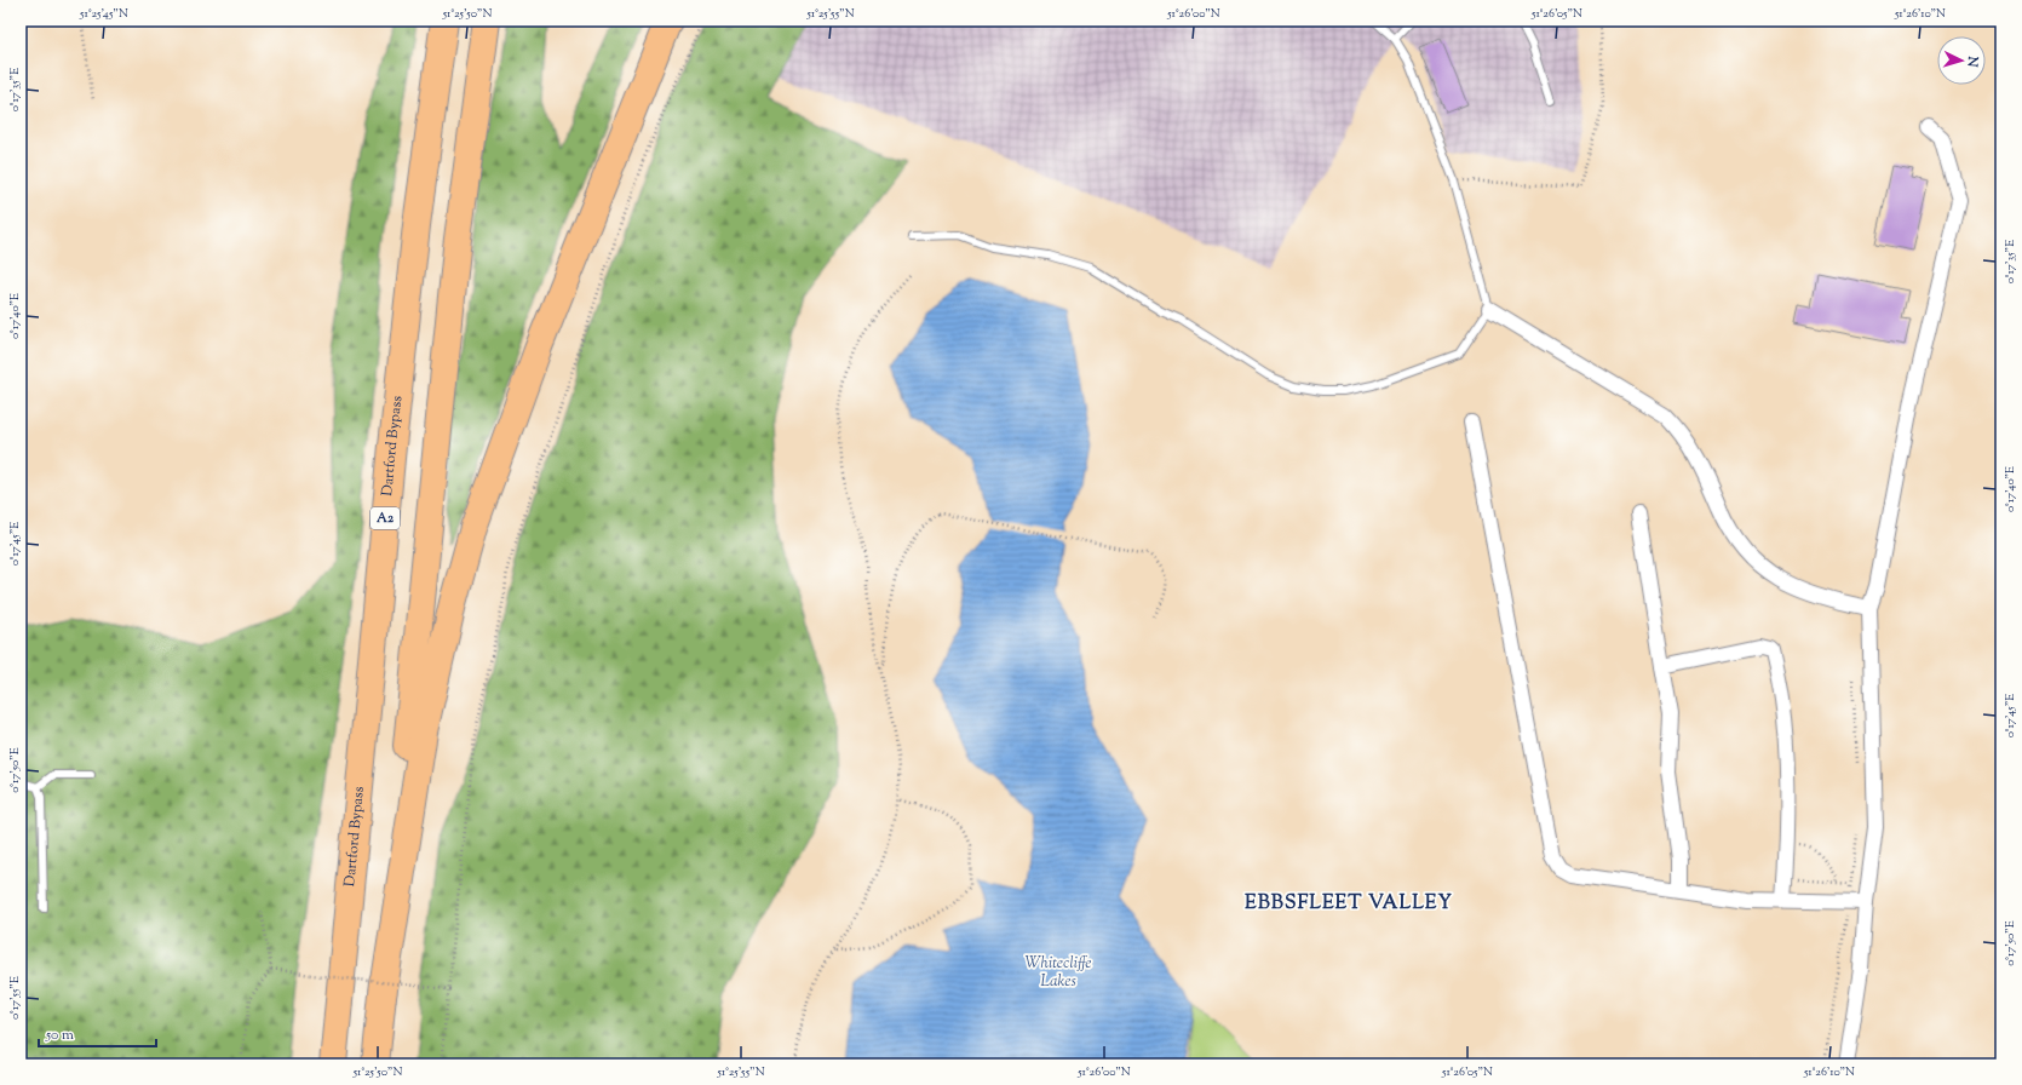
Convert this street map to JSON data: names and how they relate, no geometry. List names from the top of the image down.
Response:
{
  "streets": {
    "highway": ["Dartford Bypass", "A2"]
  },
  "districts": ["EBBSFLEET VALLEY"],
  "water": ["Whitecliffe Lakes"],
  "scale_bar": "50 m",
  "north": "right",
  "coordinates": [
    "51°25'45\"N",
    "51°25'50\"N",
    "51°25'55\"N",
    "51°26'00\"N",
    "51°26'05\"N",
    "51°26'10\"N",
    "0°17'35\"E",
    "0°17'40\"E",
    "0°17'45\"E",
    "0°17'50\"E",
    "0°17'55\"E"
  ]
}
